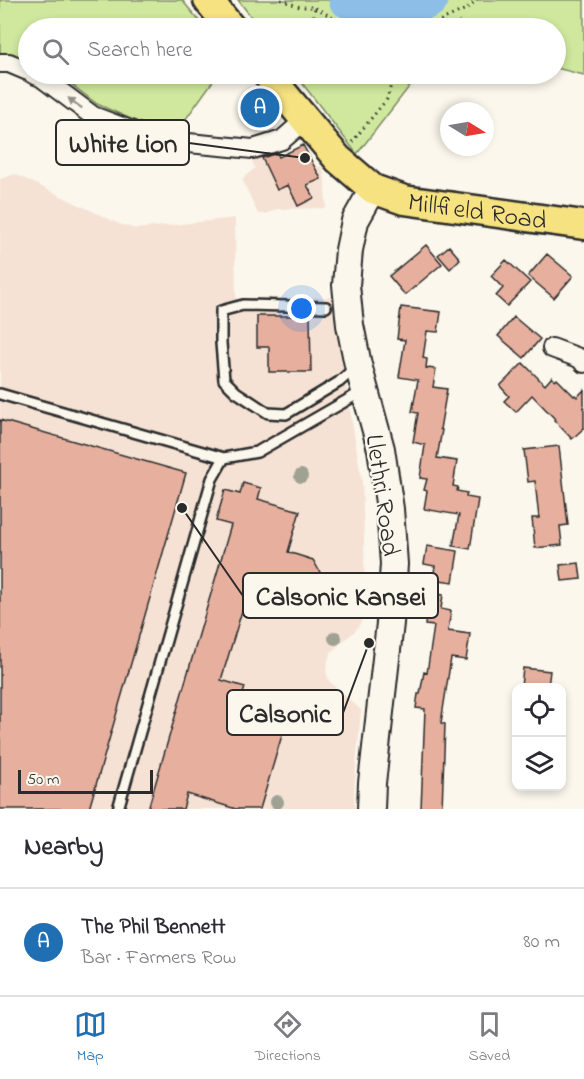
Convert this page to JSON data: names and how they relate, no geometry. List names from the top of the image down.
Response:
{
  "streets": {
    "main road": ["Millfield Road", "Llethri Road"]
  },
  "crossings": [
    ["Millfield Road", "Llethri Road"]
  ],
  "places": ["White Lion", "Calsonic Kansei", "Calsonic"],
  "scale_bar": "50 m",
  "north": "right",
  "page": {
    "search": "Search here",
    "pins": "A",
    "scale": "50 m",
    "heading": "Nearby",
    "list": [
      {
        "mark": "A",
        "name": "The Phil Bennett",
        "note": "Bar · Farmers Row",
        "value": "80 m"
      }
    ],
    "nav": ["Map", "Directions", "Saved"]
  }
}
